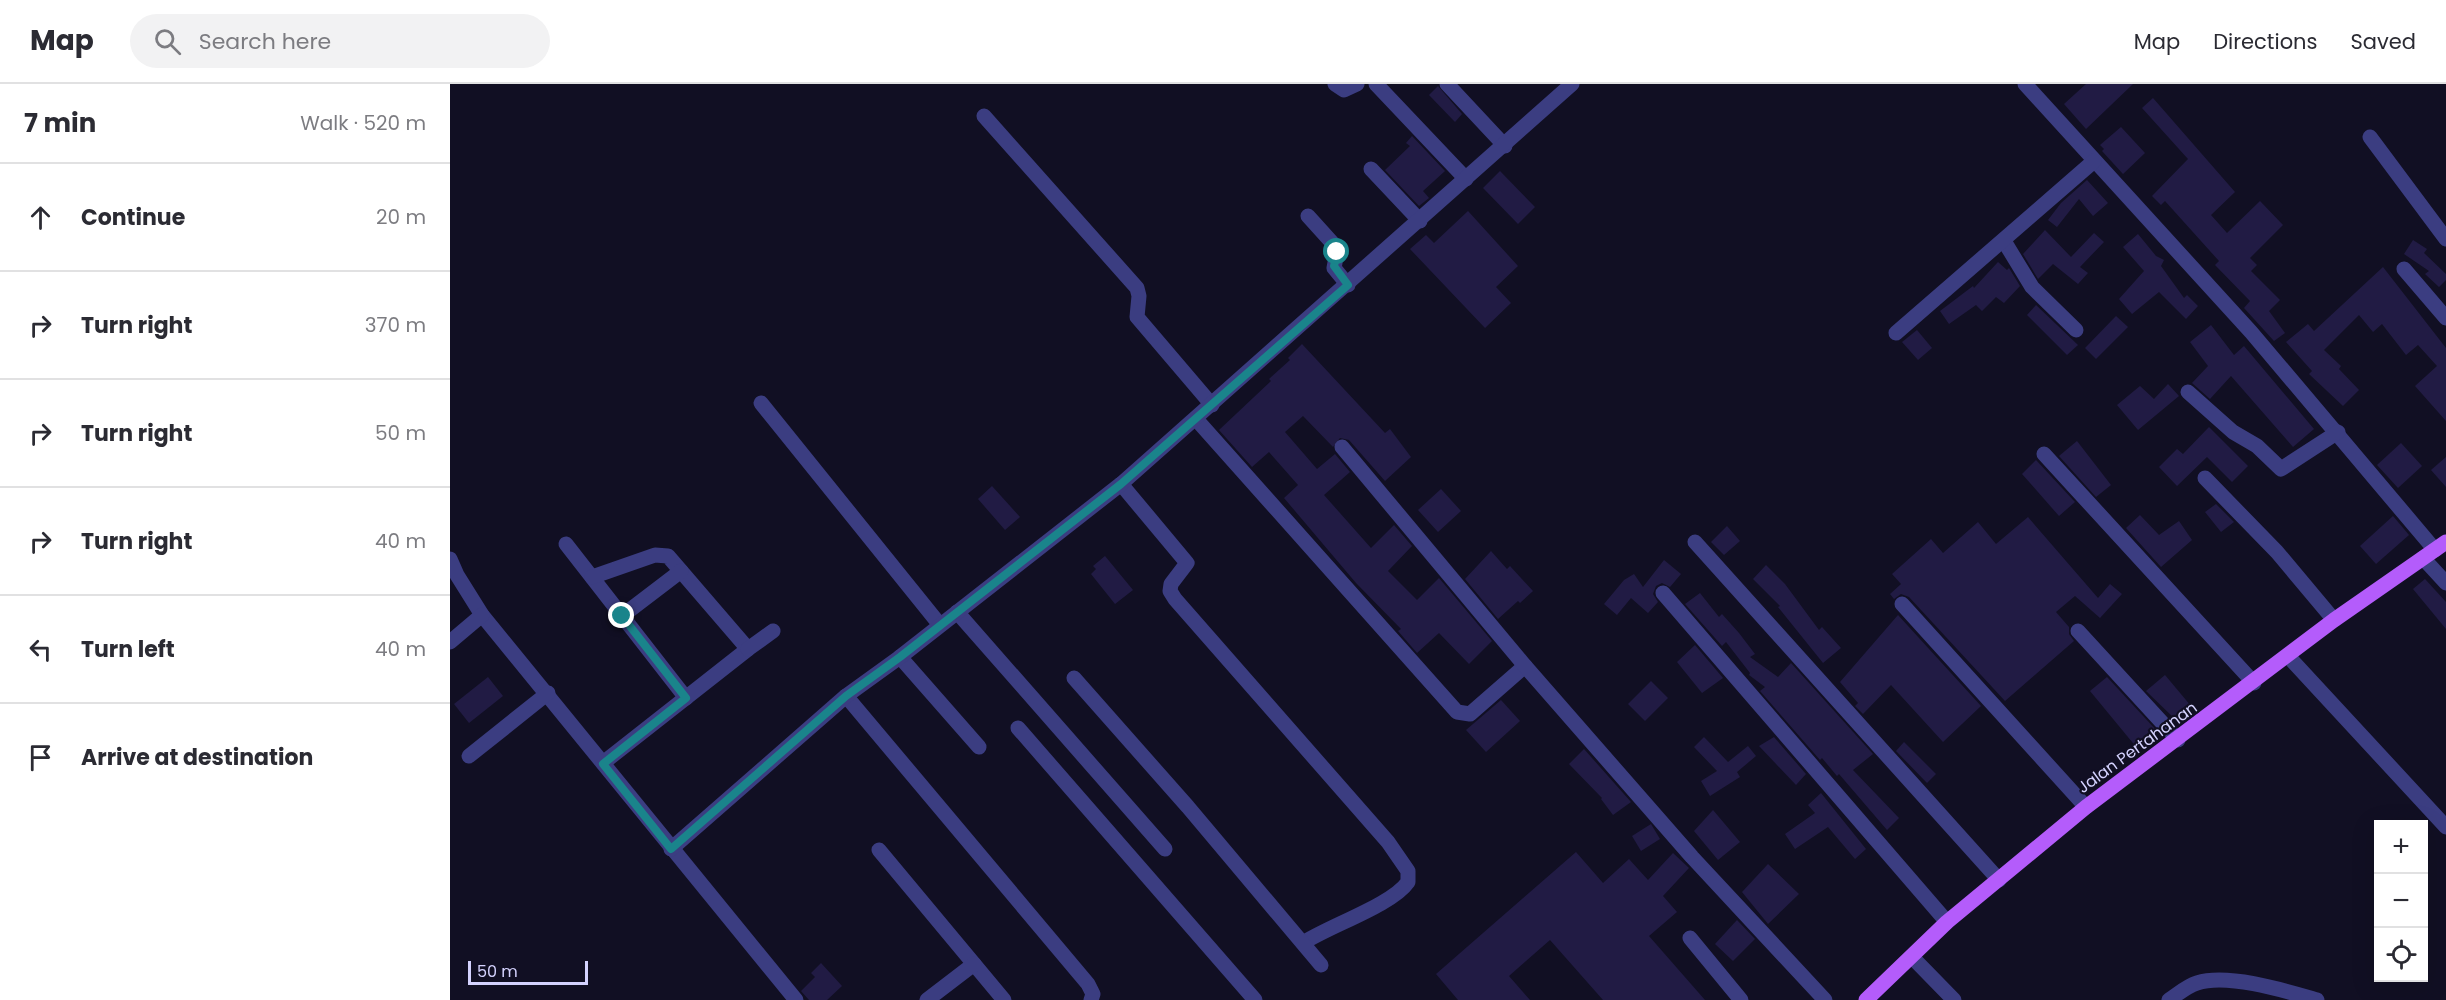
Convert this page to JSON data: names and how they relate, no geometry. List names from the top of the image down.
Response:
{
  "streets": {
    "main road": ["Jalan Pertahanan"]
  },
  "scale_bar": "50 m",
  "page": {
    "header": "Map",
    "search": "Search here",
    "nav": ["Map", "Directions", "Saved"],
    "heading": ["7 min", "Walk · 520 m"],
    "list": [
      ["Continue", "20 m"],
      ["Turn right", "370 m"],
      ["Turn right", "50 m"],
      ["Turn right", "40 m"],
      ["Turn left", "40 m"],
      "Arrive at destination"
    ],
    "map_buttons": ["+", "−"],
    "scale": "50 m"
  }
}
